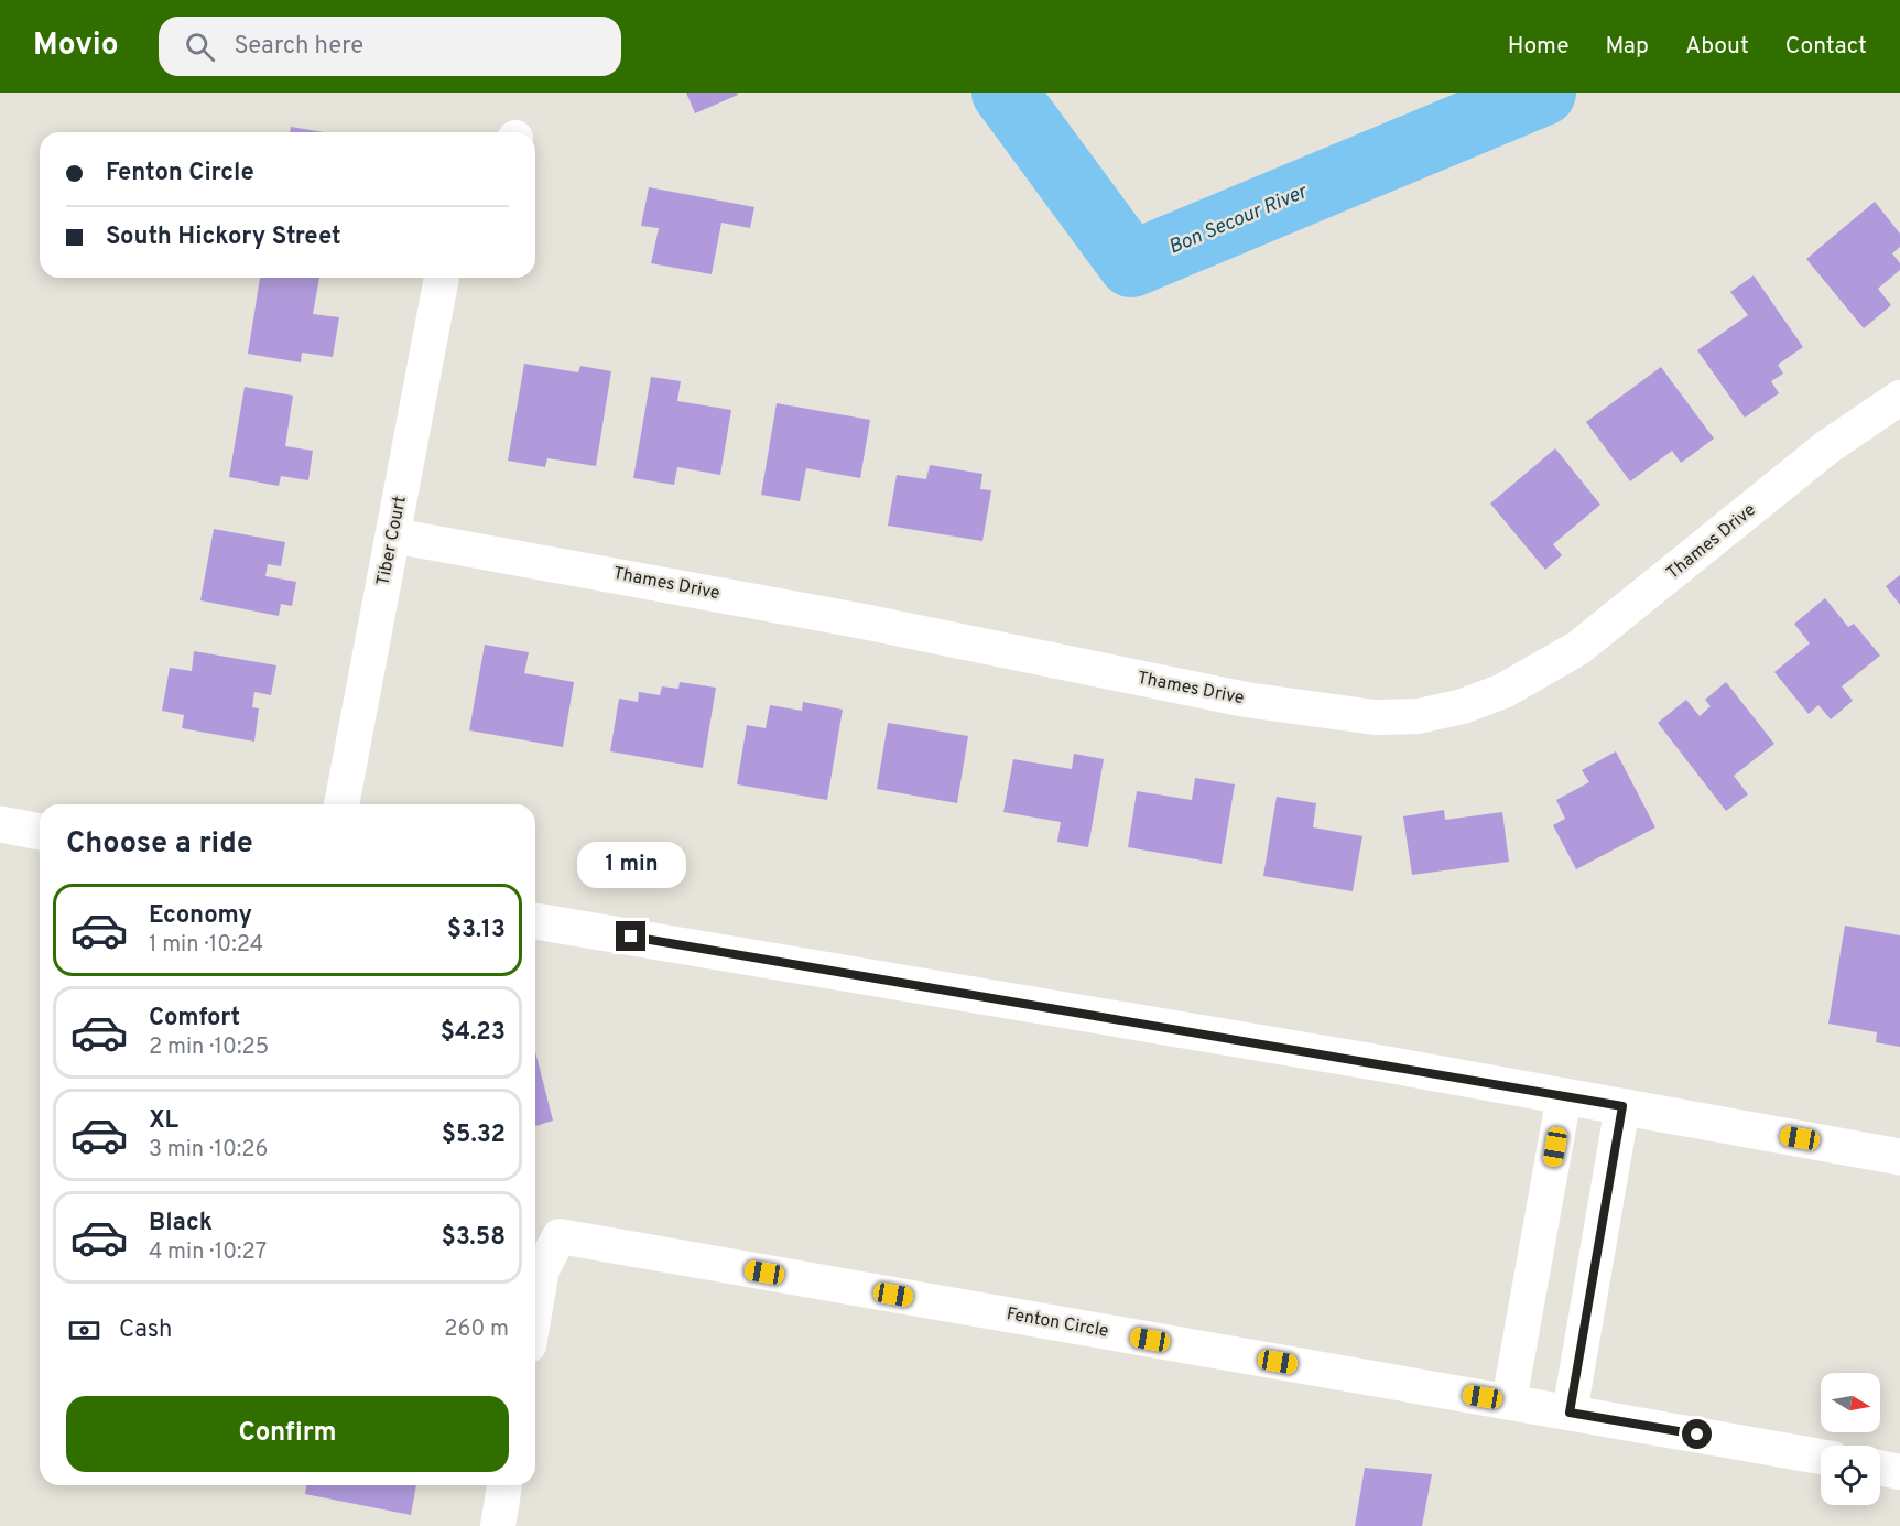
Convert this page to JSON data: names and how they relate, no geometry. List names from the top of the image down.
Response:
{
  "streets": {
    "street": ["Tiber Court", "Thames Drive", "Fenton Circle"]
  },
  "crossings": [
    ["Tiber Court", "Thames Drive"]
  ],
  "water": ["Bon Secour River"],
  "north": "right",
  "page": {
    "header": "Movio",
    "search": "Search here",
    "nav": [
      "Home",
      "Map",
      "About",
      "Contact"
    ],
    "banner": ["Fenton Circle", "South Hickory Street"],
    "heading": "Choose a ride",
    "bubble": "1 min",
    "list": [
      {
        "name": "Economy",
        "note": "1 min · 10:24",
        "value": "$3.13"
      },
      {
        "name": "Comfort",
        "note": "2 min · 10:25",
        "value": "$4.23"
      },
      {
        "name": "XL",
        "note": "3 min · 10:26",
        "value": "$5.32"
      },
      {
        "name": "Black",
        "note": "4 min · 10:27",
        "value": "$3.58"
      }
    ],
    "pay": ["Cash", "260 m"],
    "buttons": "Confirm"
  }
}
